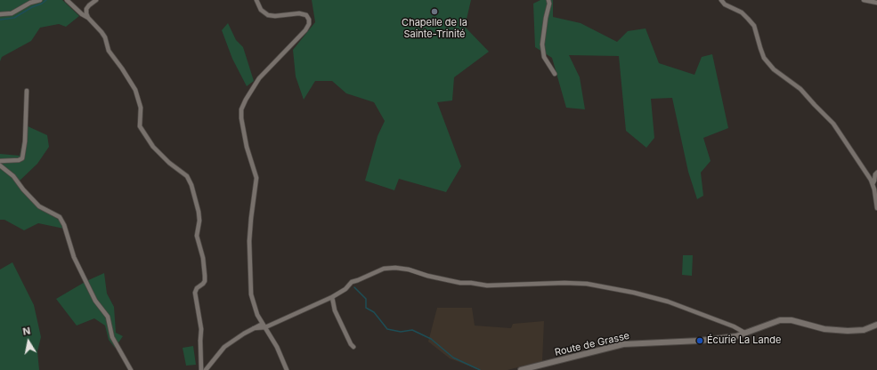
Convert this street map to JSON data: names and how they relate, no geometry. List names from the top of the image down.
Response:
{
  "streets": {
    "street": ["Route de Grasse"]
  },
  "places": ["Chapelle de la Sainte-Trinité", "Écurie La Lande"],
  "north": "top"
}
